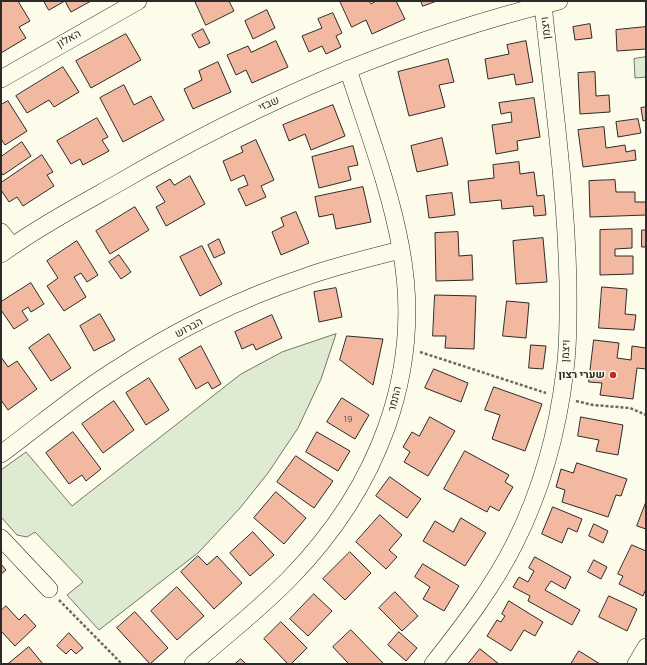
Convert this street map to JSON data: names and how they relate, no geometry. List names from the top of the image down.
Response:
{
  "streets": {
    "street": [
      "ויצמן",
      "האלון",
      "שבזי",
      "הברוש",
      "התמר"
    ]
  },
  "crossings": [
    ["ויצמן", "שבזי"],
    ["שבזי", "התמר"],
    ["הברוש", "התמר"]
  ],
  "places": ["שערי רצון"],
  "house_numbers": ["19"]
}
